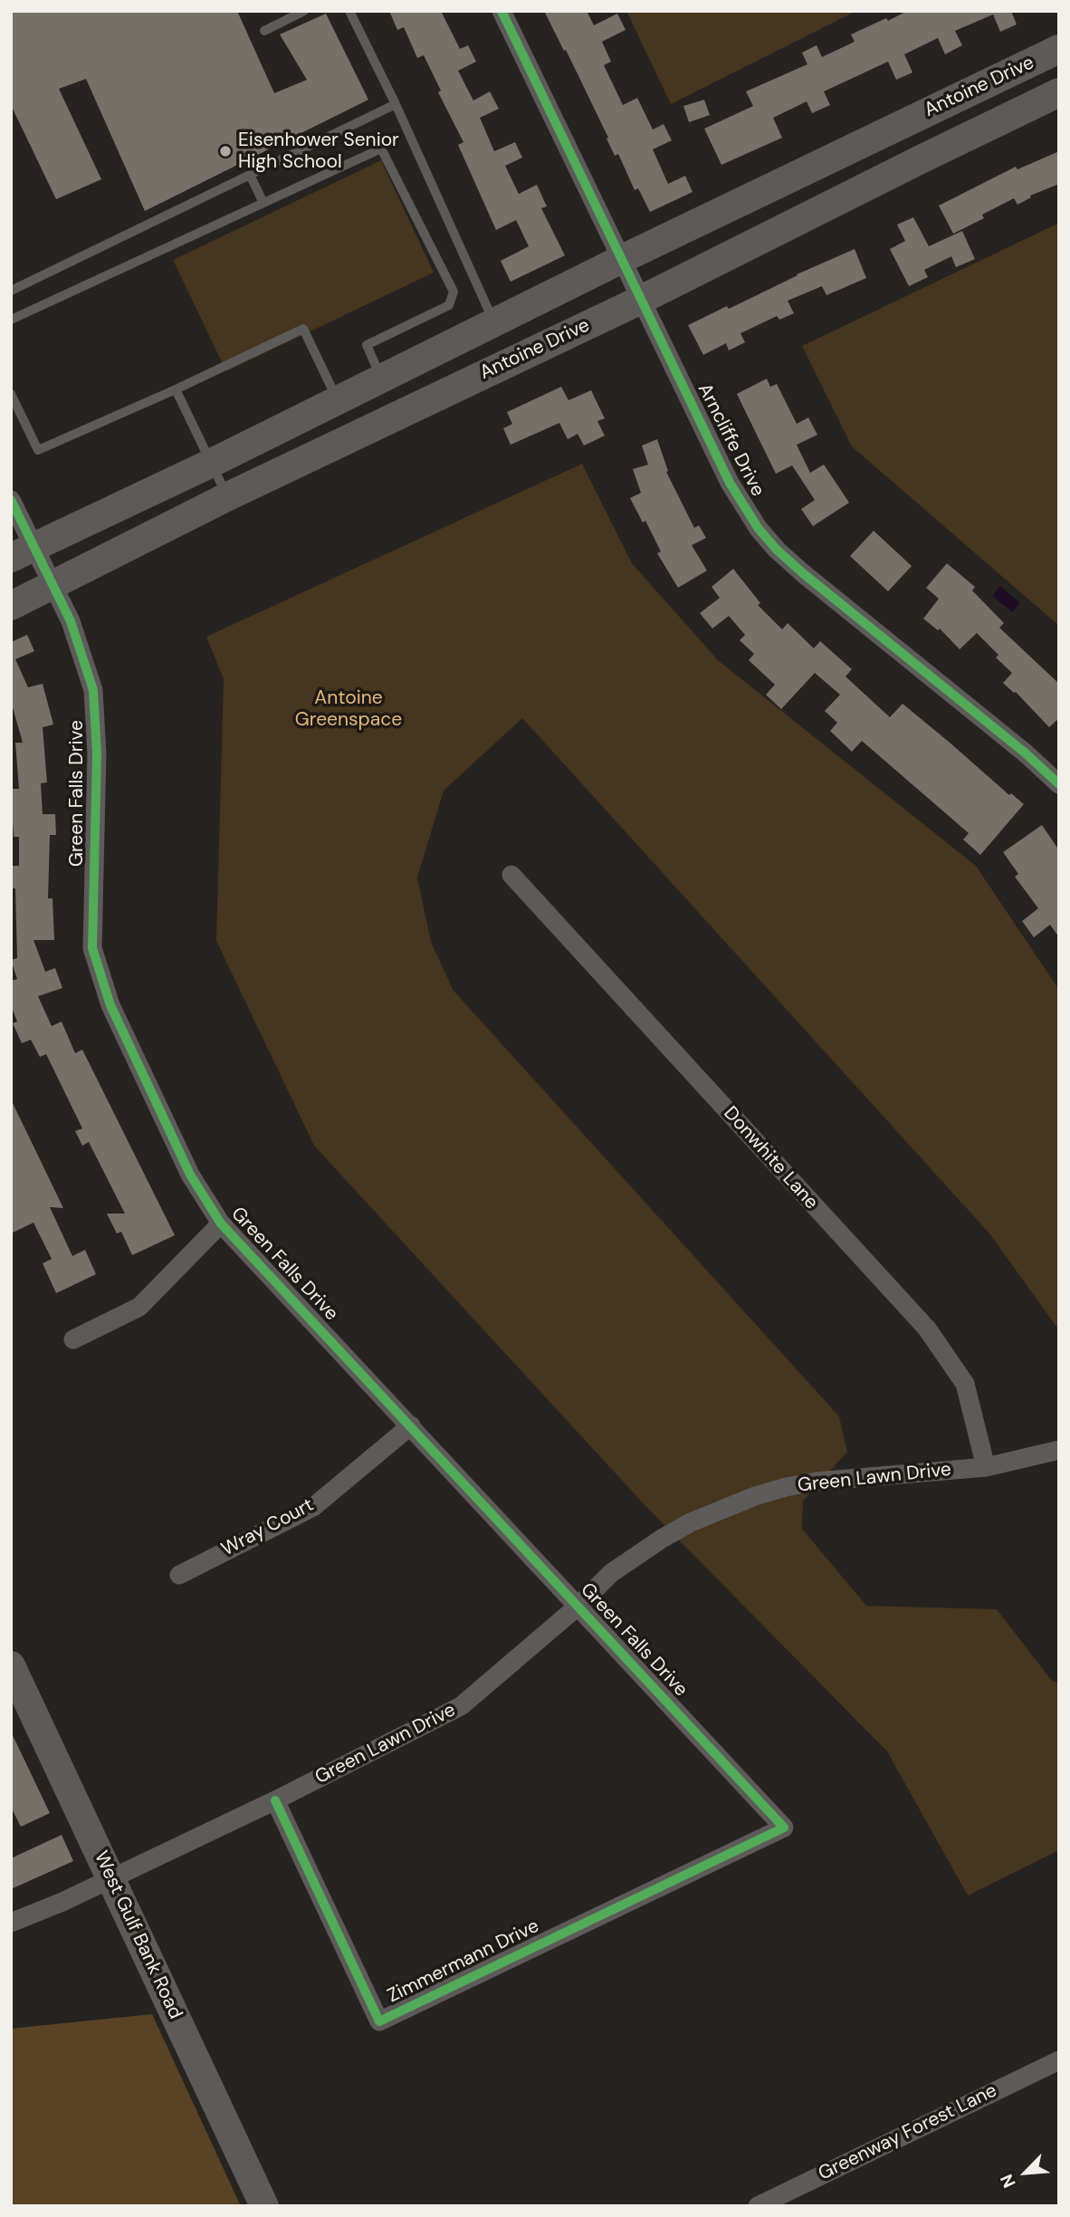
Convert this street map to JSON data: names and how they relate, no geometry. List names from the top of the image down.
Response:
{
  "streets": {
    "main road": ["Antoine Drive", "West Gulf Bank Road"],
    "street": [
      "Arncliffe Drive",
      "Green Falls Drive",
      "Donwhite Lane",
      "Green Lawn Drive",
      "Wray Court",
      "Zimmermann Drive",
      "Greenway Forest Lane"
    ]
  },
  "crossings": [
    ["Antoine Drive", "Arncliffe Drive"],
    ["Antoine Drive", "Green Falls Drive"],
    ["Green Falls Drive", "Green Lawn Drive"],
    ["Green Falls Drive", "Wray Court"],
    ["Green Falls Drive", "Zimmermann Drive"],
    ["Donwhite Lane", "Green Lawn Drive"],
    ["Green Lawn Drive", "West Gulf Bank Road"],
    ["Green Lawn Drive", "Zimmermann Drive"]
  ],
  "parks": ["Antoine Greenspace"],
  "places": ["Eisenhower Senior High School"],
  "north": "bottom left"
}
